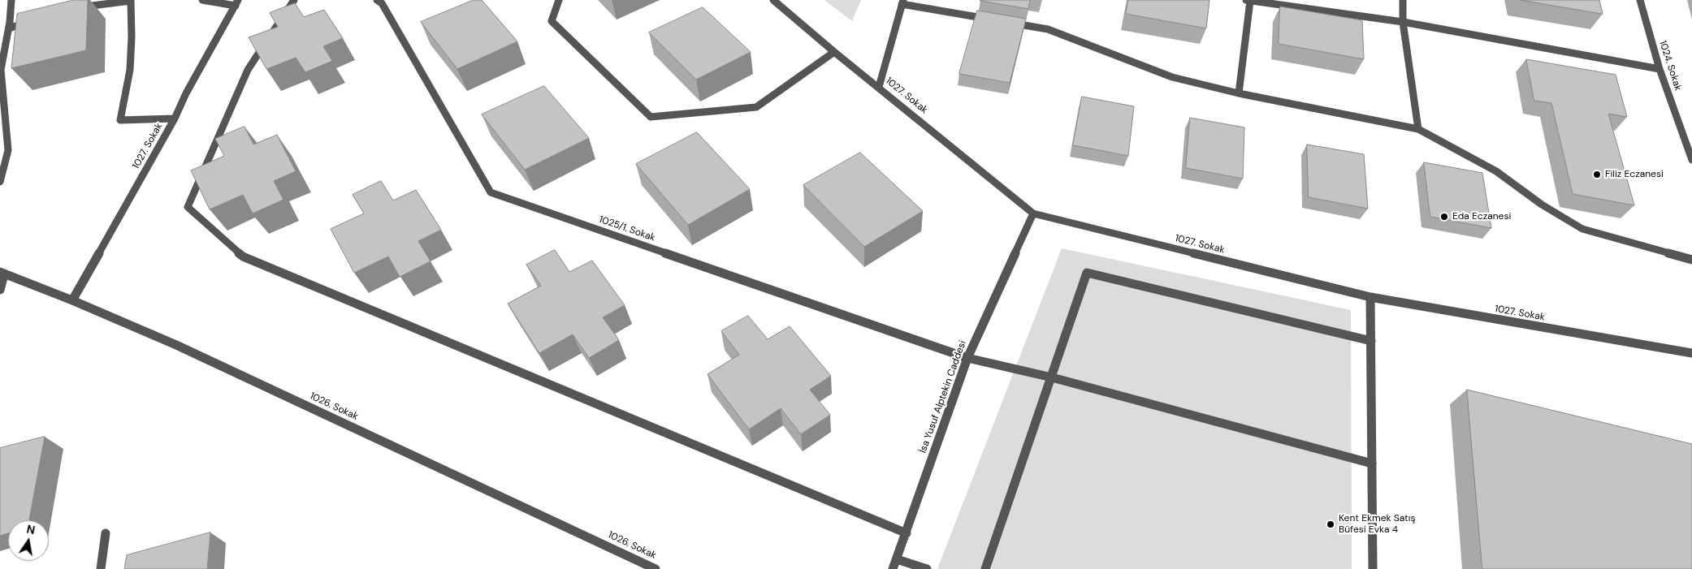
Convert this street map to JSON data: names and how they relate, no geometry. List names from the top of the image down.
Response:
{
  "streets": {
    "street": [
      "1024. Sokak",
      "1027. Sokak",
      "1025/1. Sokak",
      "İsa Yusuf Alptekin Caddesi",
      "1026. Sokak"
    ]
  },
  "crossings": [
    ["1027. Sokak", "İsa Yusuf Alptekin Caddesi"],
    ["1027. Sokak", "1026. Sokak"],
    ["1025/1. Sokak", "İsa Yusuf Alptekin Caddesi"]
  ],
  "places": ["Filiz Eczanesi", "Eda Eczanesi", "Kent Ekmek Satış Büfesi Evka 4"],
  "north": "top"
}
